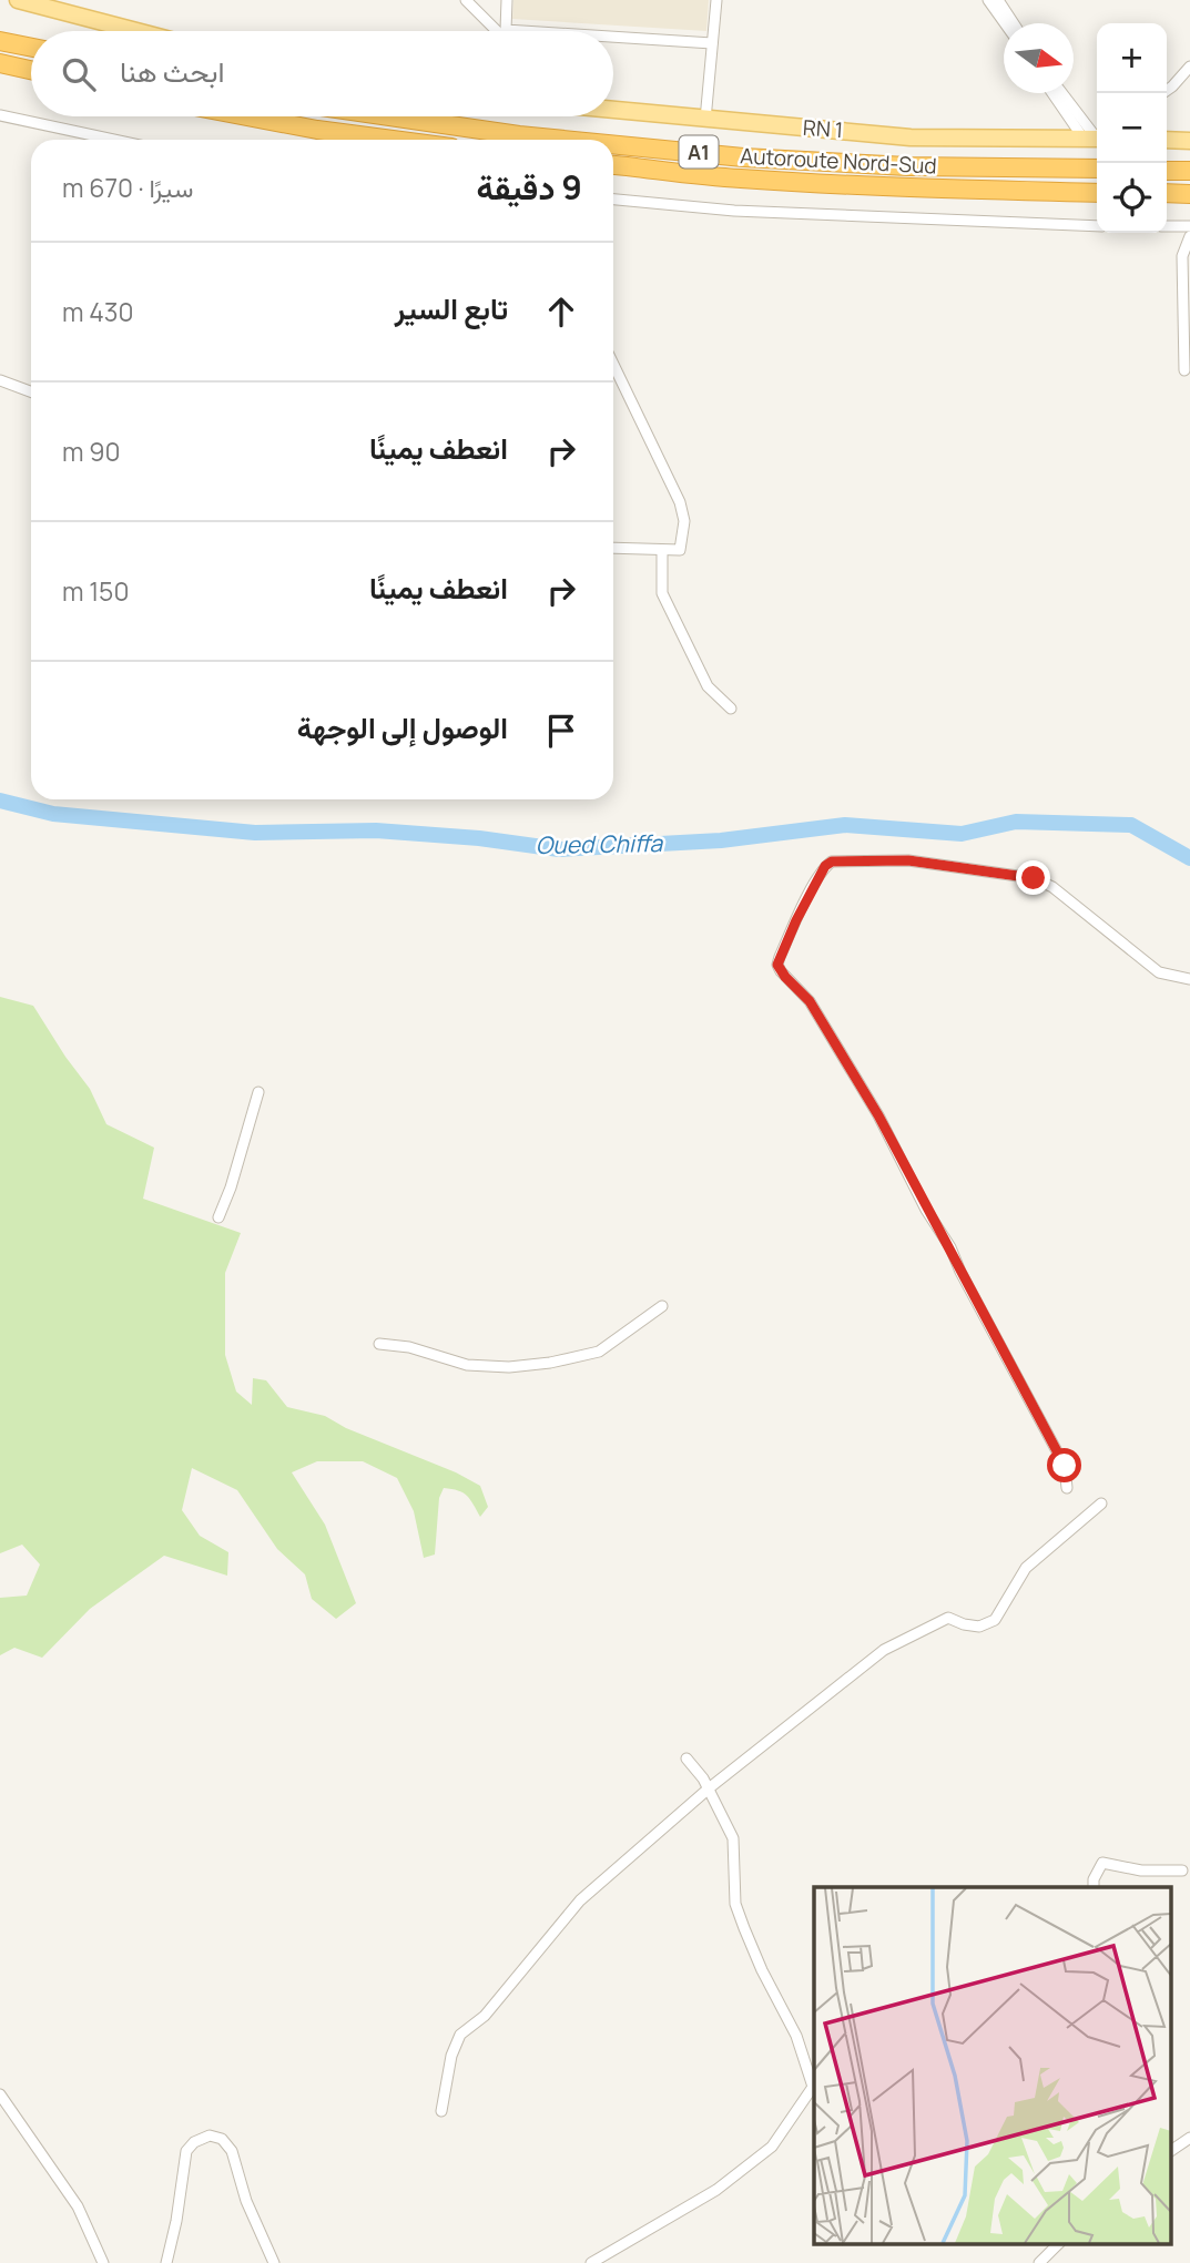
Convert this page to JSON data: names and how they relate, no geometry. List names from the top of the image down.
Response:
{
  "streets": {
    "highway": ["A1", "Autoroute Nord-Sud"],
    "main road": ["RN 1"]
  },
  "water": ["Oued Chiffa"],
  "north": "right",
  "page": {
    "map_buttons": ["+", "−"],
    "search": "ابحث هنا",
    "heading": ["9 دقيقة", "سيرًا · 670 m"],
    "list": [
      ["تابع السير", "430 m"],
      ["انعطف يمينًا", "90 m"],
      ["انعطف يمينًا", "150 m"],
      "الوصول إلى الوجهة"
    ]
  }
}
